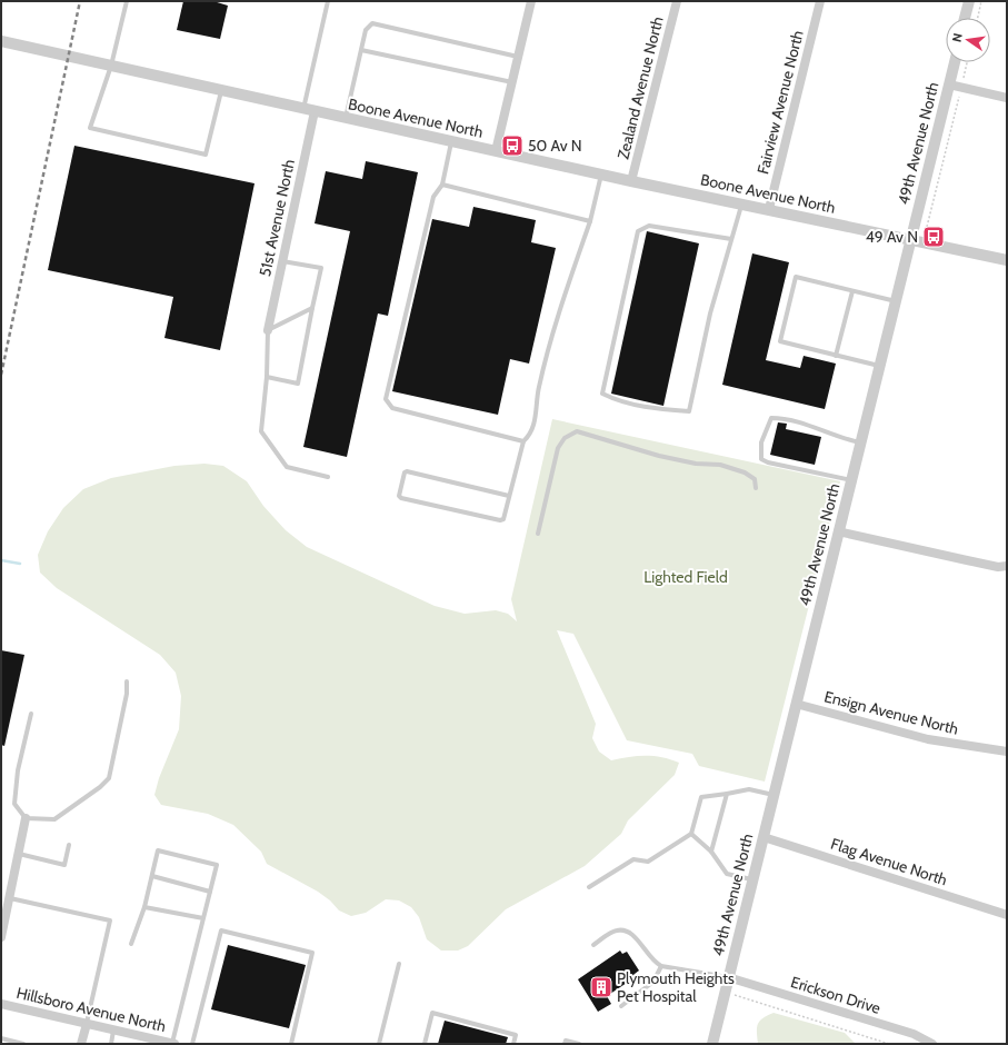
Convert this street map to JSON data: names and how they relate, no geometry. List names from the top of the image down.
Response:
{
  "streets": {
    "street": [
      "Zealand Avenue North",
      "Fairview Avenue North",
      "Boone Avenue North",
      "49th Avenue North",
      "51st Avenue North",
      "Ensign Avenue North",
      "Flag Avenue North",
      "Erickson Drive",
      "Hillsboro Avenue North"
    ]
  },
  "crossings": [
    ["Zealand Avenue North", "Boone Avenue North"],
    ["Fairview Avenue North", "Boone Avenue North"],
    ["Boone Avenue North", "49th Avenue North"],
    ["Boone Avenue North", "51st Avenue North"],
    ["49th Avenue North", "Ensign Avenue North"],
    ["49th Avenue North", "Flag Avenue North"],
    ["49th Avenue North", "Erickson Drive"]
  ],
  "parks": ["Lighted Field"],
  "places": {
    "bus stop": ["50 Av N", "49 Av N"],
    "building": ["Plymouth Heights Pet Hospital"]
  },
  "north": "left"
}
